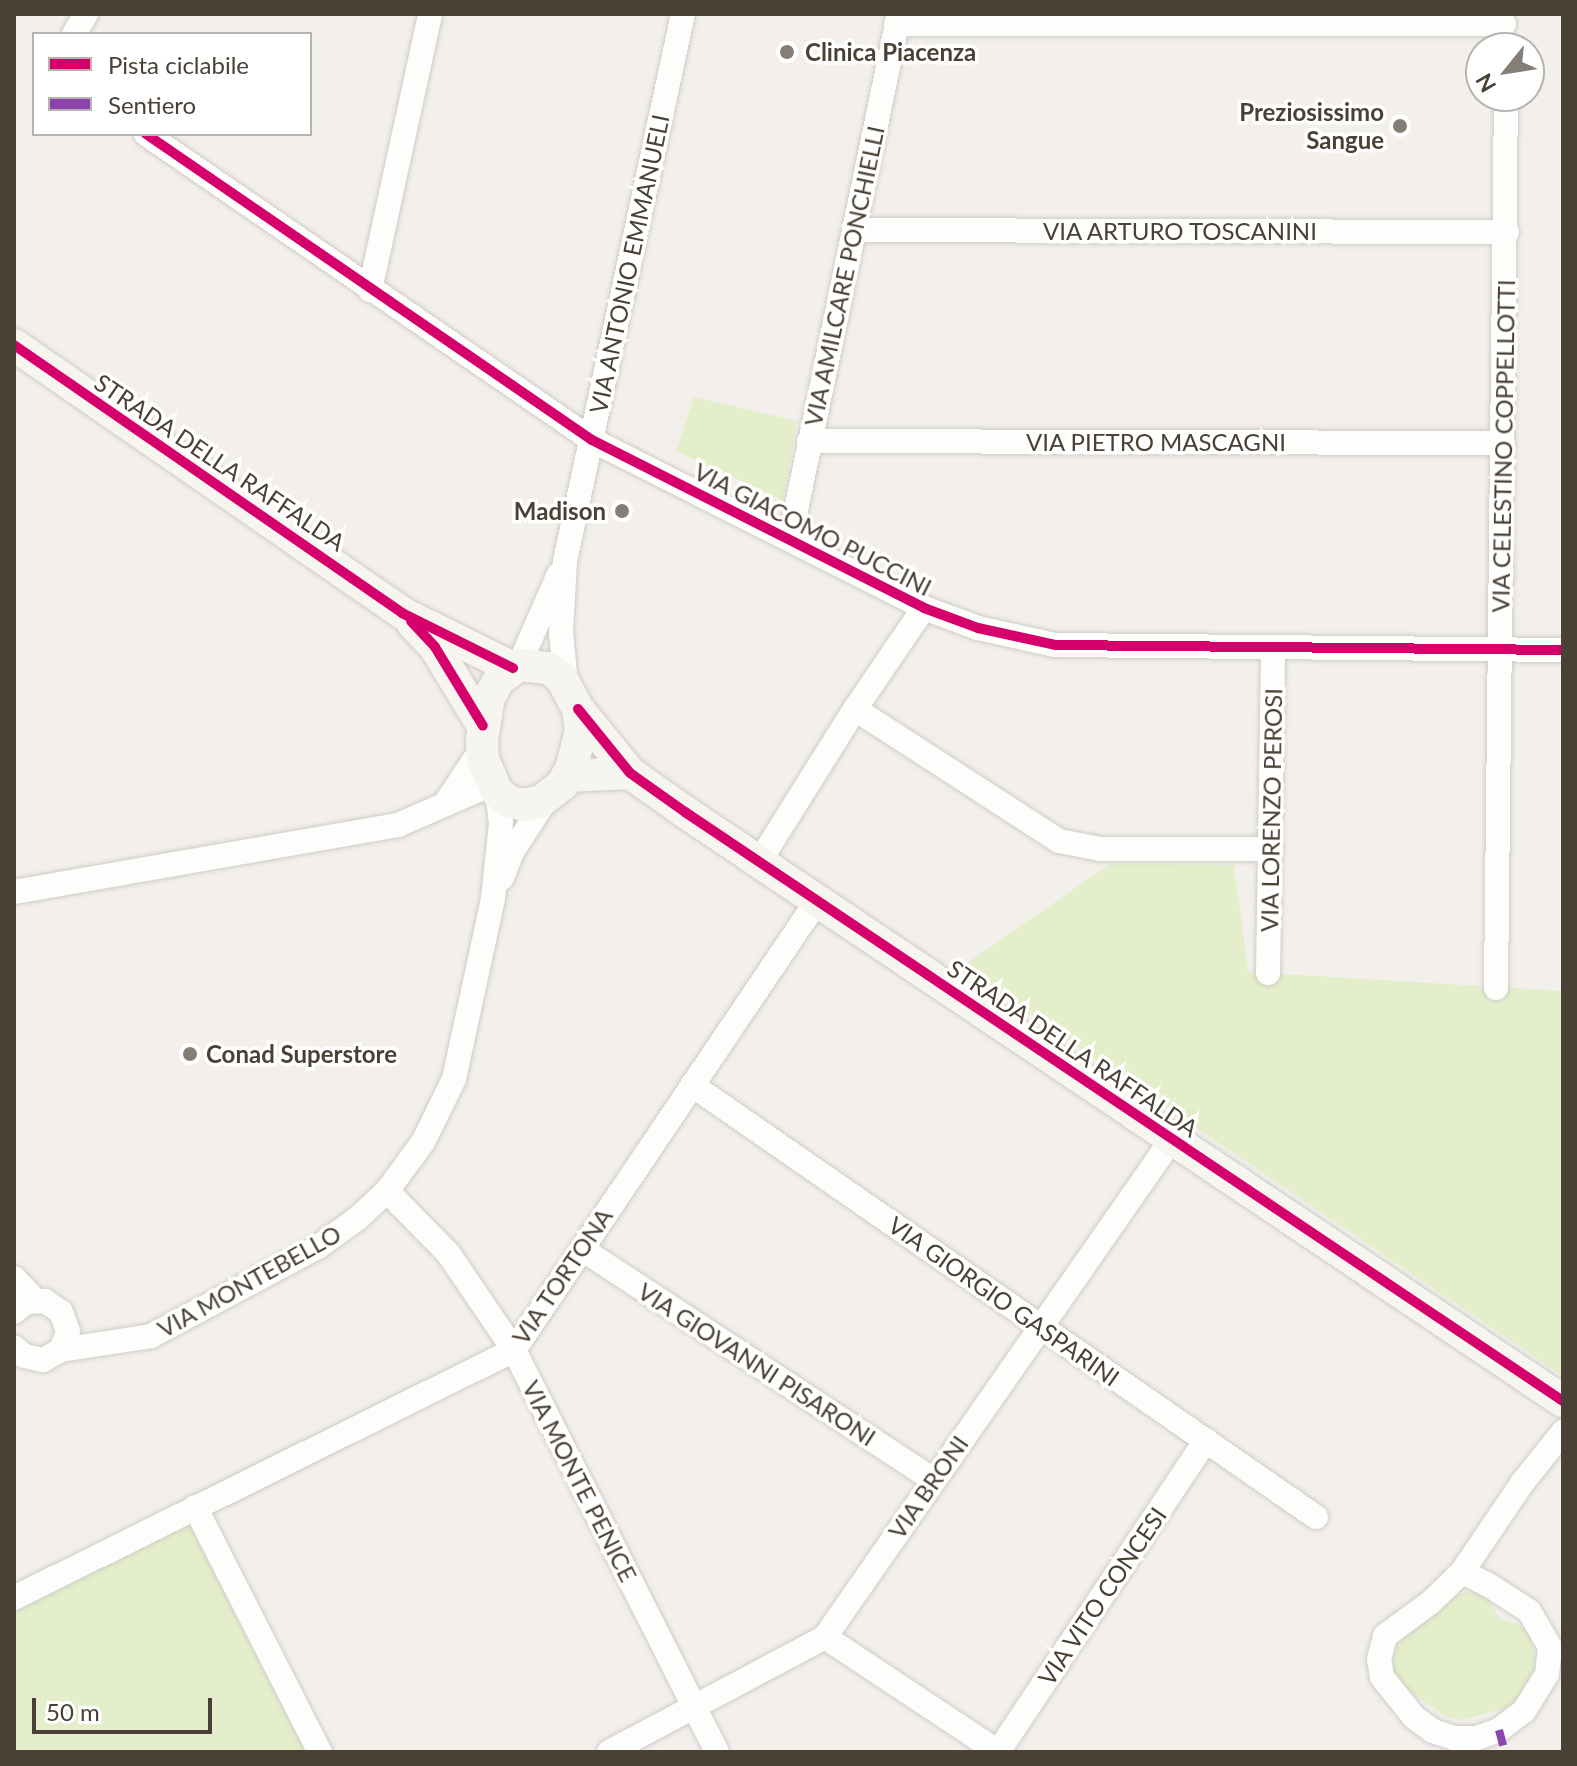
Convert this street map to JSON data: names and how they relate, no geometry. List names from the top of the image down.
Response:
{
  "streets": {
    "street": [
      "VIA ARTURO TOSCANINI",
      "VIA ANTONIO EMMANUELI",
      "VIA AMILCARE PONCHIELLI",
      "VIA PIETRO MASCAGNI",
      "VIA CELESTINO COPPELLOTTI",
      "STRADA DELLA RAFFALDA",
      "VIA GIACOMO PUCCINI",
      "VIA LORENZO PEROSI",
      "VIA TORTONA",
      "VIA MONTEBELLO",
      "VIA GIORGIO GASPARINI",
      "VIA GIOVANNI PISARONI",
      "VIA MONTE PENICE",
      "VIA BRONI",
      "VIA VITO CONCESI"
    ]
  },
  "crossings": [
    ["VIA ARTURO TOSCANINI", "VIA AMILCARE PONCHIELLI"],
    ["VIA ARTURO TOSCANINI", "VIA CELESTINO COPPELLOTTI"],
    ["VIA ANTONIO EMMANUELI", "STRADA DELLA RAFFALDA"],
    ["VIA ANTONIO EMMANUELI", "VIA GIACOMO PUCCINI"],
    ["VIA ANTONIO EMMANUELI", "VIA MONTEBELLO"],
    ["VIA AMILCARE PONCHIELLI", "VIA PIETRO MASCAGNI"],
    ["VIA AMILCARE PONCHIELLI", "VIA GIACOMO PUCCINI"],
    ["VIA PIETRO MASCAGNI", "VIA CELESTINO COPPELLOTTI"],
    ["VIA CELESTINO COPPELLOTTI", "VIA GIACOMO PUCCINI"],
    ["STRADA DELLA RAFFALDA", "VIA TORTONA"],
    ["STRADA DELLA RAFFALDA", "VIA MONTEBELLO"],
    ["STRADA DELLA RAFFALDA", "VIA BRONI"],
    ["VIA GIACOMO PUCCINI", "VIA LORENZO PEROSI"],
    ["VIA TORTONA", "VIA GIORGIO GASPARINI"],
    ["VIA TORTONA", "VIA GIOVANNI PISARONI"],
    ["VIA TORTONA", "VIA MONTE PENICE"],
    ["VIA MONTEBELLO", "VIA MONTE PENICE"],
    ["VIA GIORGIO GASPARINI", "VIA BRONI"],
    ["VIA GIORGIO GASPARINI", "VIA VITO CONCESI"],
    ["VIA GIOVANNI PISARONI", "VIA BRONI"],
    ["VIA MONTE PENICE", "VIA BRONI"]
  ],
  "places": [
    "Clinica Piacenza",
    "Preziosissimo Sangue",
    "Madison",
    "Conad Superstore"
  ],
  "legend": ["Pista ciclabile", "Sentiero"],
  "scale_bar": "50 m",
  "north": "bottom left"
}
